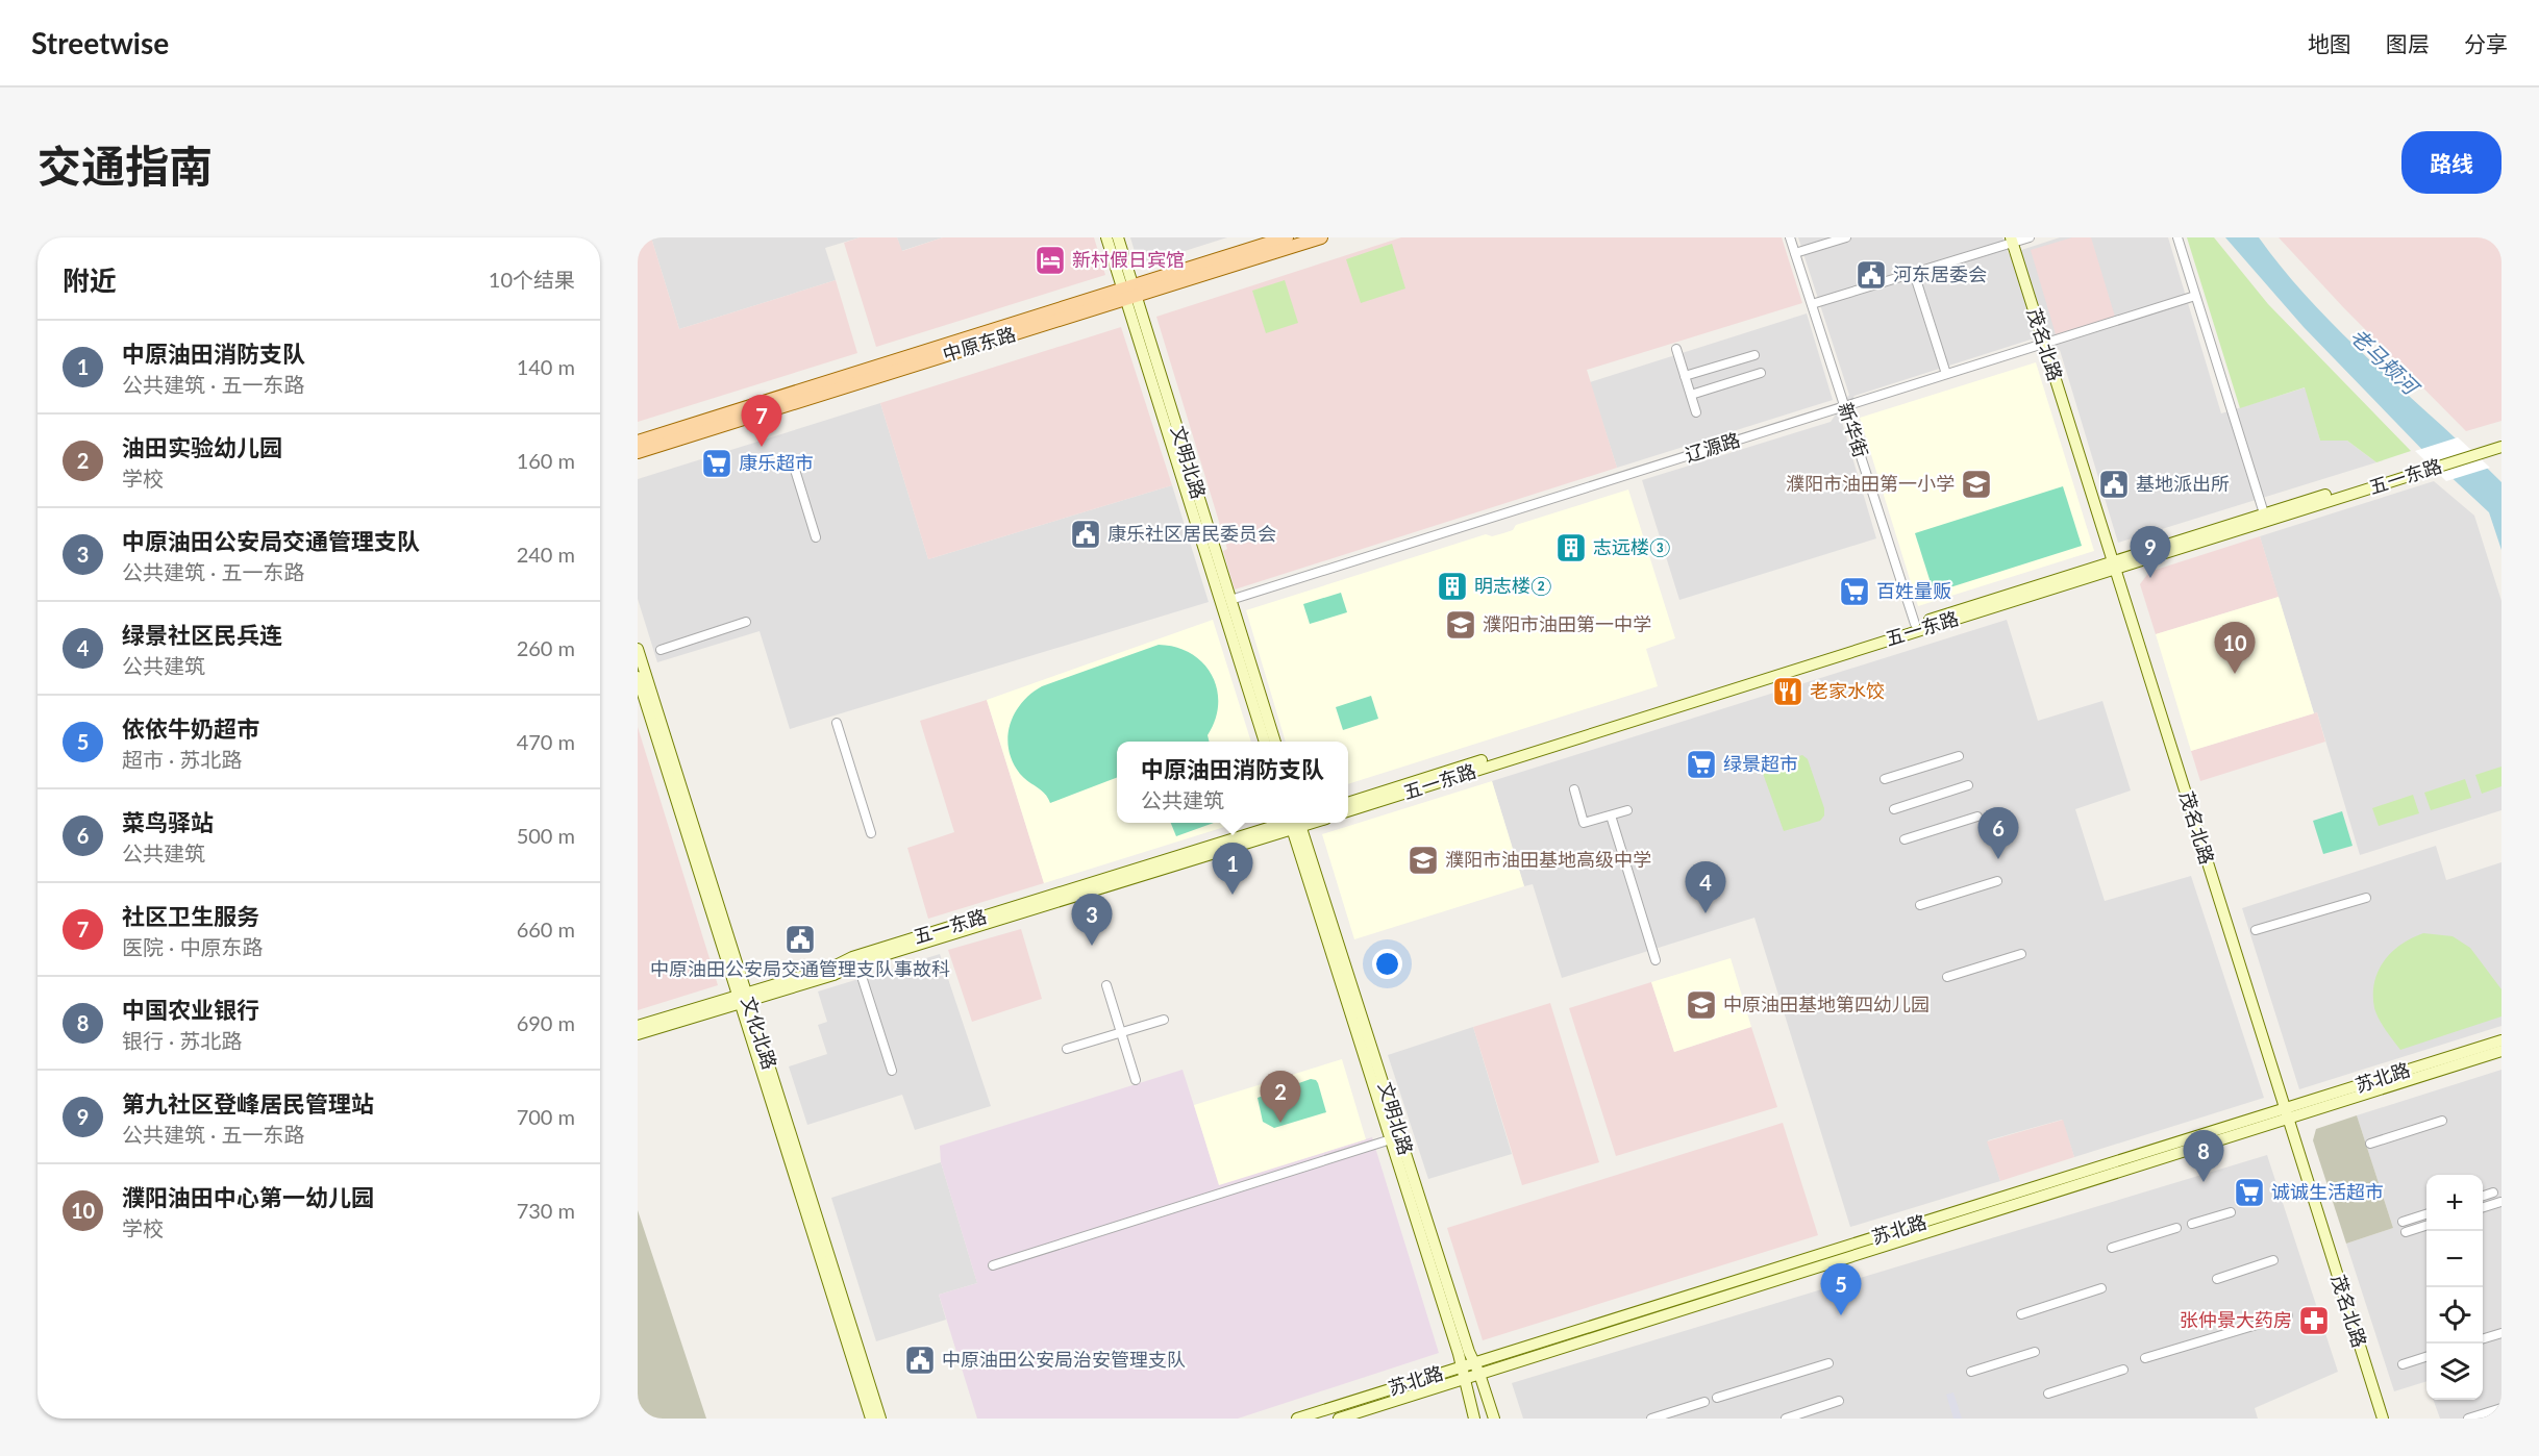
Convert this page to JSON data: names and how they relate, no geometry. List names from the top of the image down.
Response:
{
  "streets": {
    "main road": ["中原东路"],
    "street": [
      "茂名北路",
      "新华街",
      "辽源路",
      "文明北路",
      "五一东路",
      "文化北路",
      "苏北路"
    ]
  },
  "crossings": [
    ["中原东路", "文明北路"],
    ["茂名北路", "辽源路"],
    ["茂名北路", "五一东路"],
    ["茂名北路", "苏北路"],
    ["新华街", "辽源路"],
    ["新华街", "五一东路"],
    ["辽源路", "文明北路"],
    ["文明北路", "苏北路"],
    ["五一东路", "文化北路"]
  ],
  "water": ["老马颊河"],
  "places": {
    "hotel": ["新村假日宾馆"],
    "public building": [
      "河东居委会",
      "基地派出所",
      "康乐社区居民委员会",
      "中原油田公安局交通管理支队事故科",
      "中原油田公安局治安管理支队"
    ],
    "supermarket": [
      "康乐超市",
      "百姓量贩",
      "绿景超市",
      "诚诚生活超市"
    ],
    "school or university": [
      "濮阳市油田第一小学",
      "濮阳市油田第一中学",
      "濮阳市油田基地高级中学",
      "中原油田基地第四幼儿园"
    ],
    "building": ["志远楼③", "明志楼②"],
    "restaurant": ["老家水饺"],
    "pharmacy": ["张仲景大药房"]
  },
  "page": {
    "header": "Streetwise",
    "nav": ["地图", "图层", "分享"],
    "title": "交通指南",
    "buttons": "路线",
    "heading": ["附近", "10个结果"],
    "list": [
      {
        "mark": "1",
        "name": "中原油田消防支队",
        "note": "公共建筑 · 五一东路",
        "value": "140 m"
      },
      {
        "mark": "2",
        "name": "油田实验幼儿园",
        "note": "学校",
        "value": "160 m"
      },
      {
        "mark": "3",
        "name": "中原油田公安局交通管理支队",
        "note": "公共建筑 · 五一东路",
        "value": "240 m"
      },
      {
        "mark": "4",
        "name": "绿景社区民兵连",
        "note": "公共建筑",
        "value": "260 m"
      },
      {
        "mark": "5",
        "name": "依依牛奶超市",
        "note": "超市 · 苏北路",
        "value": "470 m"
      },
      {
        "mark": "6",
        "name": "菜鸟驿站",
        "note": "公共建筑",
        "value": "500 m"
      },
      {
        "mark": "7",
        "name": "社区卫生服务",
        "note": "医院 · 中原东路",
        "value": "660 m"
      },
      {
        "mark": "8",
        "name": "中国农业银行",
        "note": "银行 · 苏北路",
        "value": "690 m"
      },
      {
        "mark": "9",
        "name": "第九社区登峰居民管理站",
        "note": "公共建筑 · 五一东路",
        "value": "700 m"
      },
      {
        "mark": "10",
        "name": "濮阳油田中心第一幼儿园",
        "note": "学校",
        "value": "730 m"
      }
    ],
    "pins": [
      "7",
      "9",
      "10",
      "6",
      "1",
      "4",
      "3",
      "2",
      "8",
      "5"
    ],
    "popup": ["中原油田消防支队", "公共建筑"],
    "map_buttons": ["+", "−"]
  }
}
